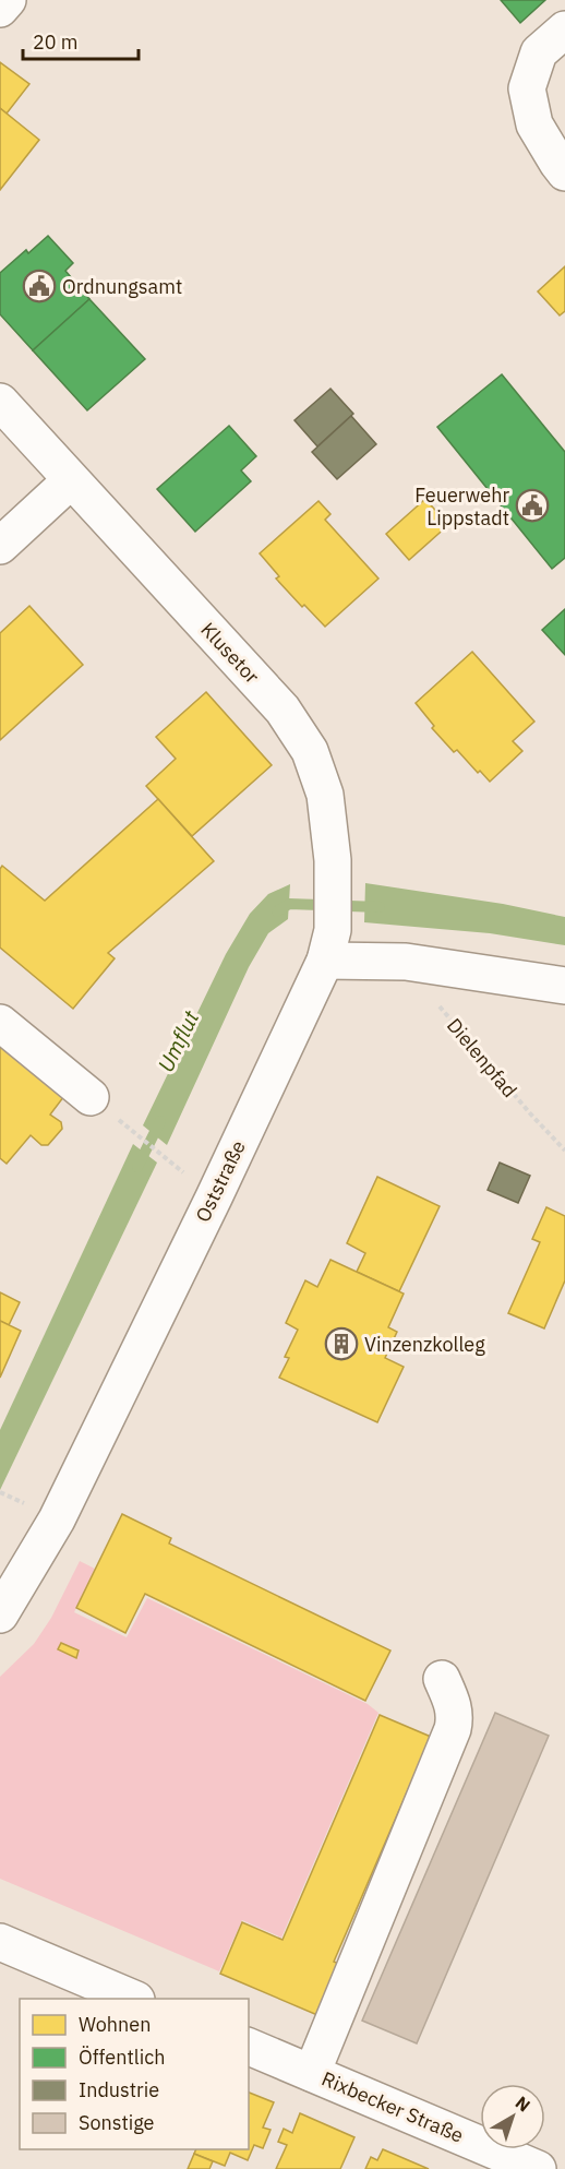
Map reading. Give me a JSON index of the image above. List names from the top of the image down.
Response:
{
  "streets": {
    "street": ["Klusetor", "Oststraße", "Rixbecker Straße"],
    "path": ["Dielenpfad"]
  },
  "crossings": [
    ["Klusetor", "Oststraße"]
  ],
  "water": ["Umflut"],
  "places": {
    "public building": ["Ordnungsamt", "Feuerwehr Lippstadt"],
    "building": ["Vinzenzkolleg"]
  },
  "legend": [
    "Wohnen",
    "Öffentlich",
    "Industrie",
    "Sonstige"
  ],
  "scale_bar": "20 m",
  "north": "top right"
}
